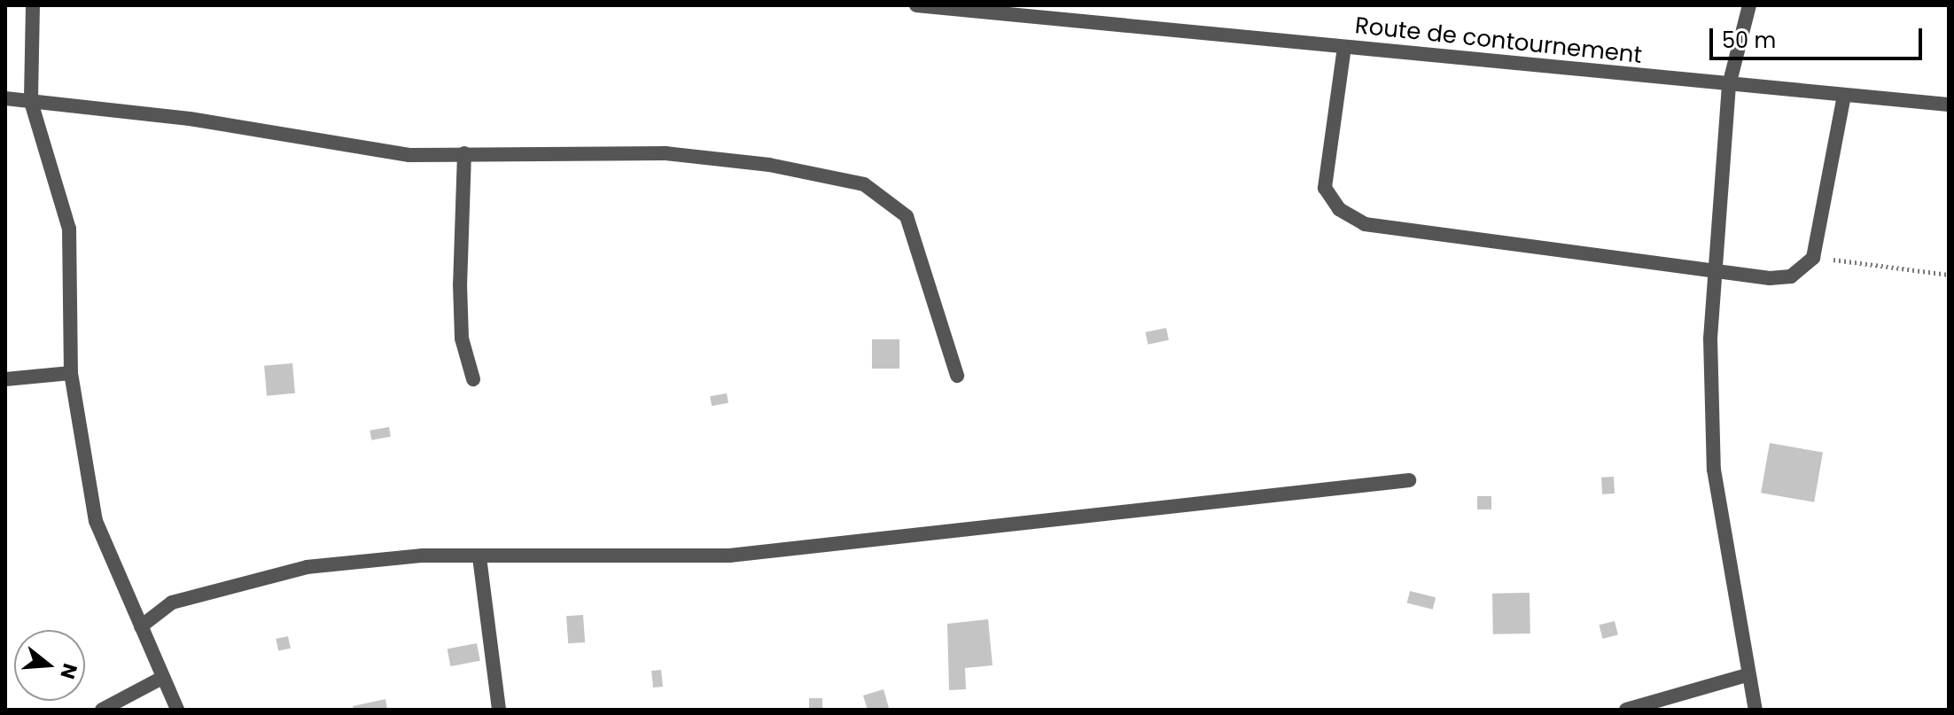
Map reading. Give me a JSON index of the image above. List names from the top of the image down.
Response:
{
  "streets": {
    "street": ["Route de contournement"]
  },
  "scale_bar": "50 m",
  "north": "right"
}
